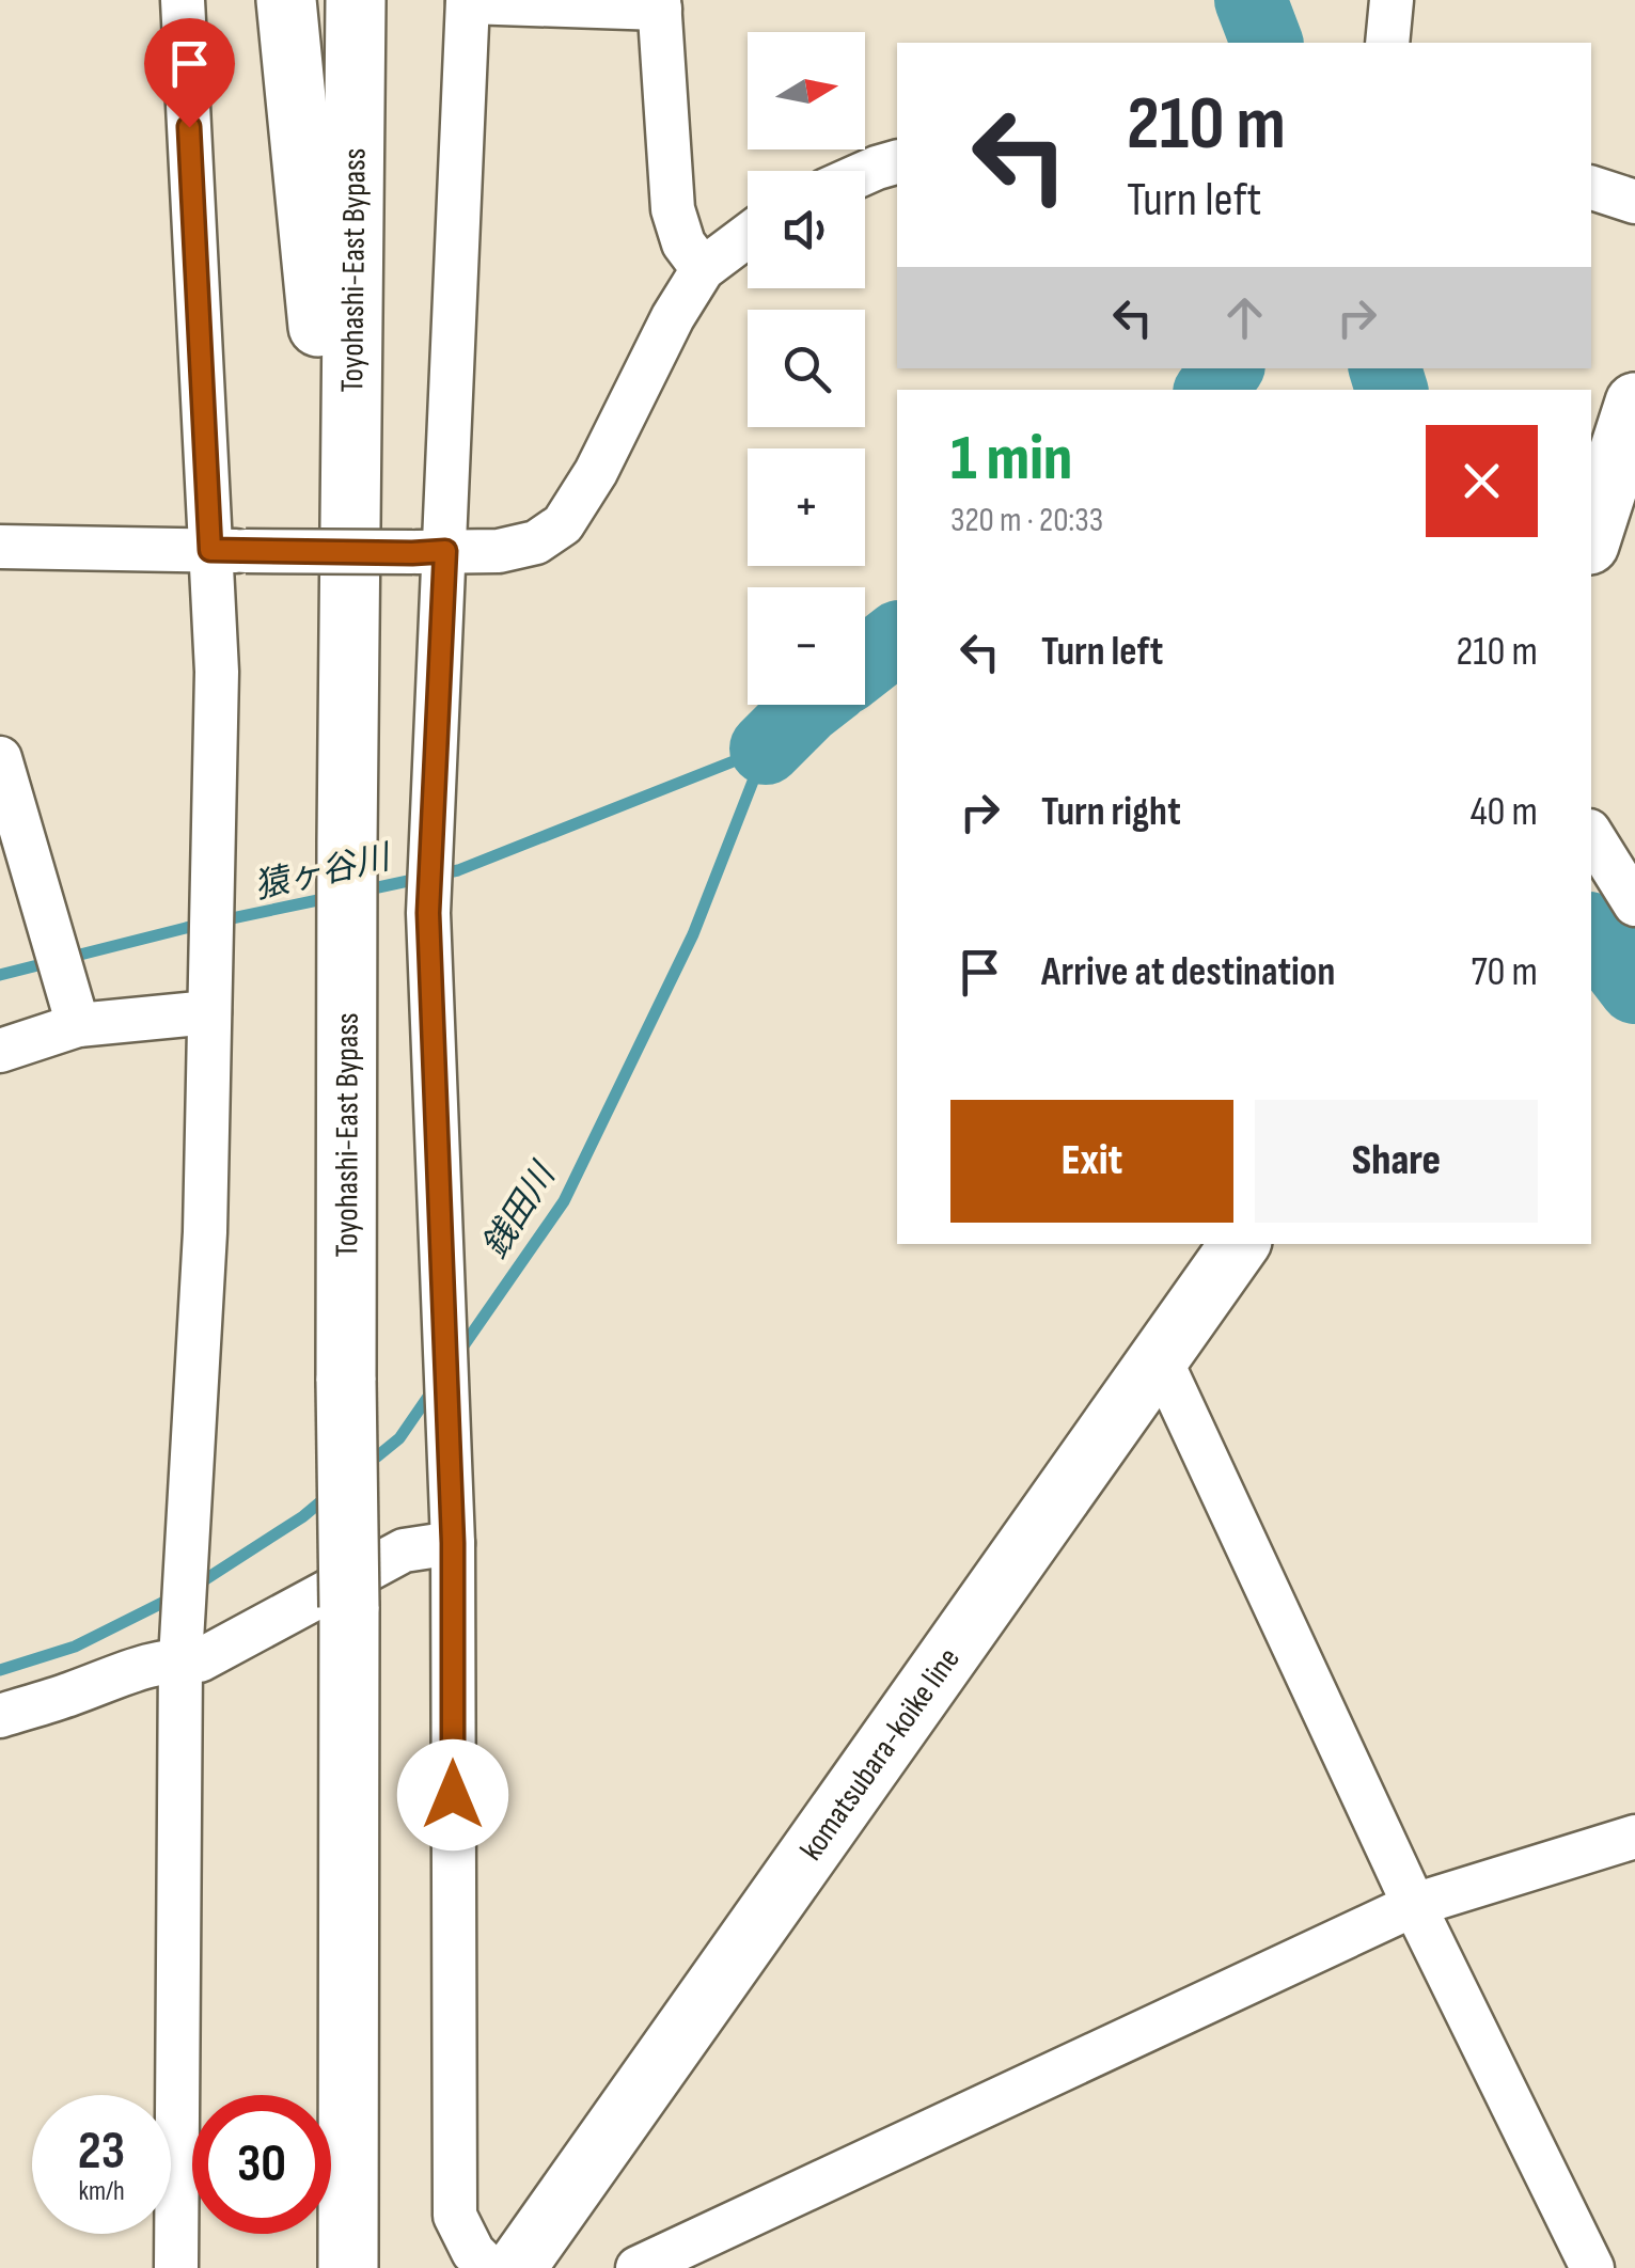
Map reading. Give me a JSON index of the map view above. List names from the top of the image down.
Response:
{
  "streets": {
    "main road": ["Toyohashi-East Bypass", "komatsubara-koike line"]
  },
  "water": ["猿ヶ谷川", "銭田川"],
  "north": "right",
  "page": {
    "map_buttons": ["+", "−"],
    "turn": ["210 m", "Turn left"],
    "heading": ["1 min", "320 m · 20:33"],
    "list": [
      {
        "name": "Turn left",
        "value": "210 m"
      },
      {
        "name": "Turn right",
        "value": "40 m"
      },
      {
        "name": "Arrive at destination",
        "value": "70 m"
      }
    ],
    "buttons": ["Exit", "Share"],
    "speed": "23 km/h",
    "limit": "30"
  }
}
